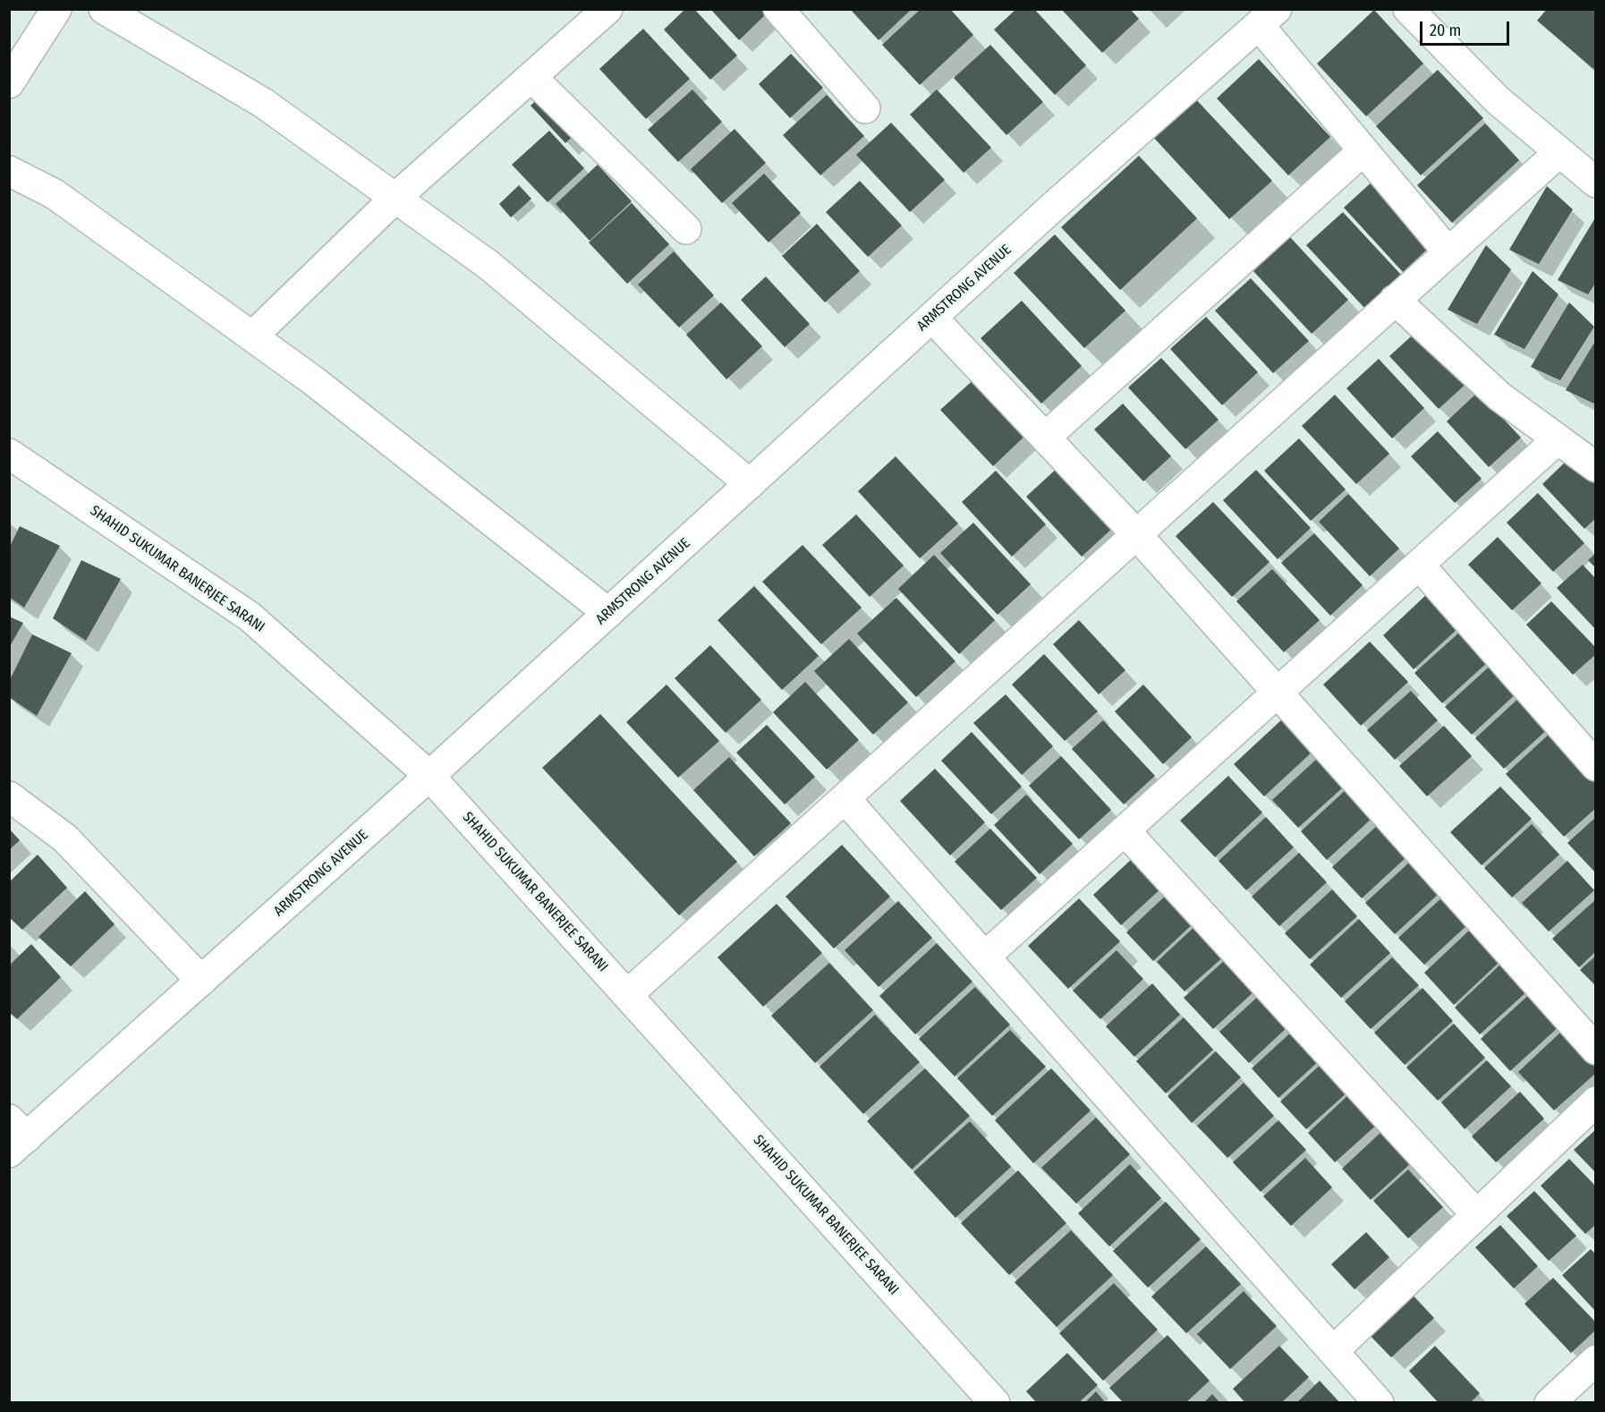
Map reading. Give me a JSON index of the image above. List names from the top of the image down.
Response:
{
  "streets": {
    "street": ["ARMSTRONG AVENUE", "SHAHID SUKUMAR BANERJEE SARANI"]
  },
  "crossings": [
    ["ARMSTRONG AVENUE", "SHAHID SUKUMAR BANERJEE SARANI"]
  ],
  "scale_bar": "20 m"
}
